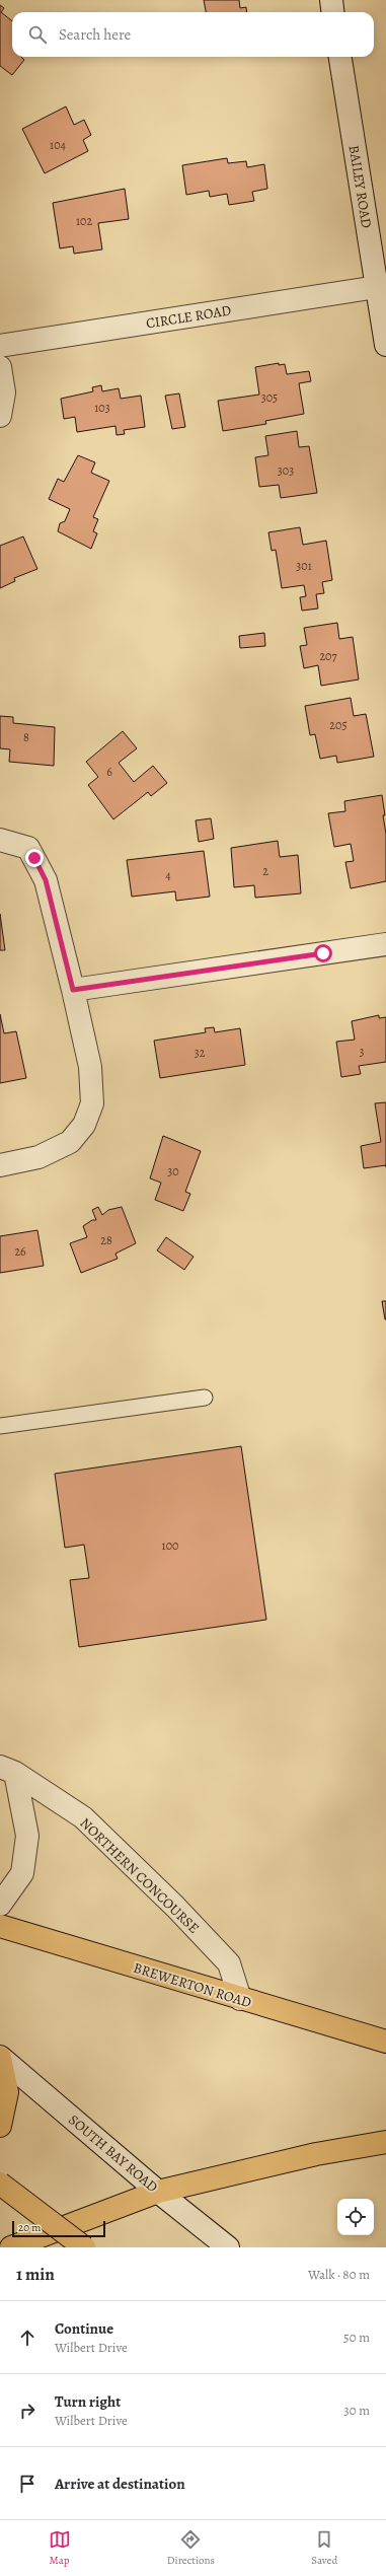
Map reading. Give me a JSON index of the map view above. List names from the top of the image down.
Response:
{
  "streets": {
    "main road": ["BREWERTON ROAD"],
    "street": [
      "BAILEY ROAD",
      "CIRCLE ROAD",
      "NORTHERN CONCOURSE",
      "SOUTH BAY ROAD"
    ]
  },
  "crossings": [
    ["BAILEY ROAD", "CIRCLE ROAD"],
    ["NORTHERN CONCOURSE", "BREWERTON ROAD"]
  ],
  "house_numbers": [
    "104",
    "102",
    "305",
    "103",
    "303",
    "301",
    "207",
    "205",
    "8",
    "6",
    "2",
    "4",
    "3",
    "32",
    "30",
    "28",
    "26",
    "100"
  ],
  "scale_bar": "20 m",
  "page": {
    "search": "Search here",
    "scale": "20 m",
    "heading": ["1 min", "Walk · 80 m"],
    "list": [
      ["Continue", "Wilbert Drive", "50 m"],
      ["Turn right", "Wilbert Drive", "30 m"],
      "Arrive at destination"
    ],
    "nav": ["Map", "Directions", "Saved"]
  }
}
